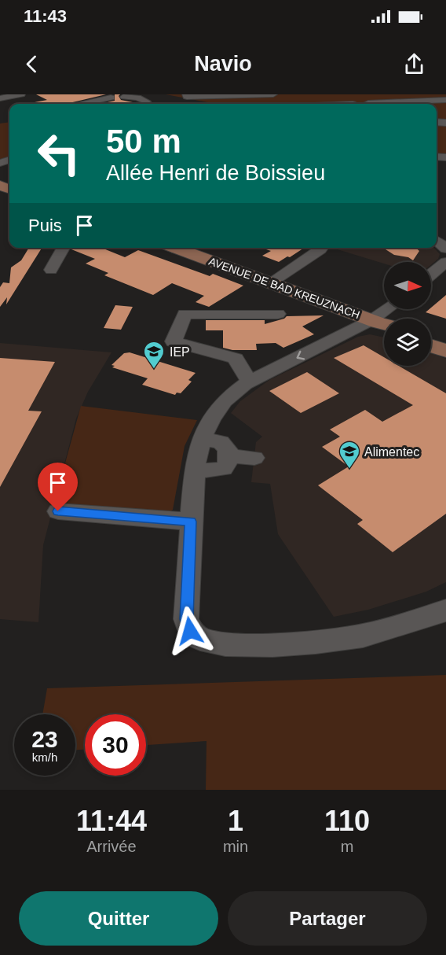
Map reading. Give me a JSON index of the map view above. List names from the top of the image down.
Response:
{
  "streets": {
    "main road": ["AVENUE DE BAD KREUZNACH"]
  },
  "places": {
    "school or university": ["IEP", "Alimentec"]
  },
  "north": "right",
  "page": {
    "status": "11:43",
    "header": "Navio",
    "turn": ["50 m", "Allée Henri de Boissieu"],
    "then": "Puis",
    "speed": "23 km/h",
    "limit": "30",
    "eta": [
      "11:44",
      "Arrivée",
      "1",
      "min",
      "110",
      "m"
    ],
    "buttons": ["Quitter", "Partager"]
  }
}
